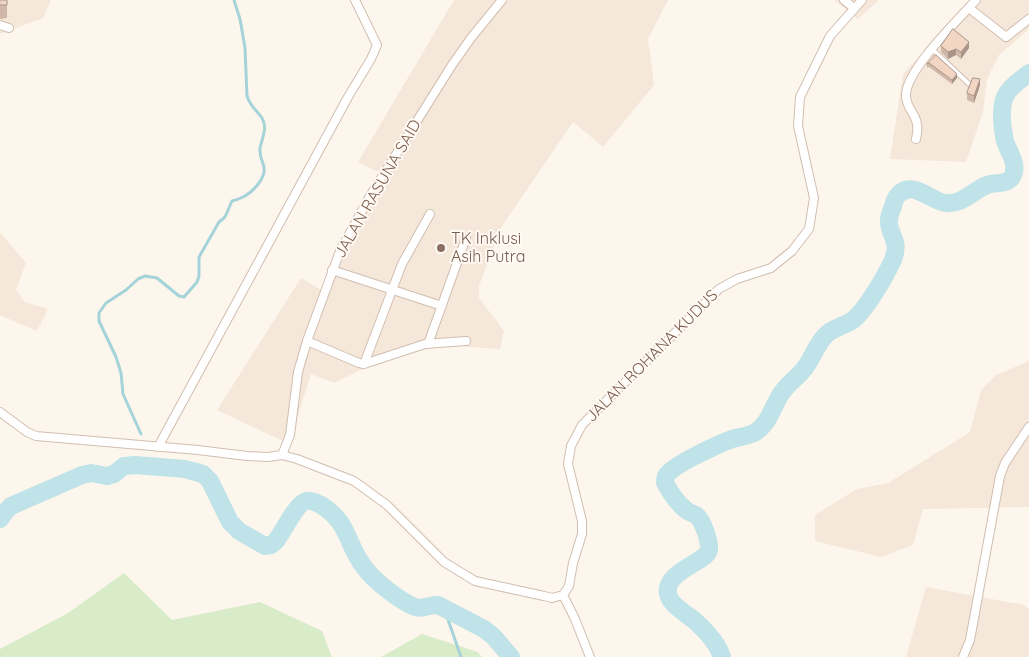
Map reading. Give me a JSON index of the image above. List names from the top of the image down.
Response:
{
  "streets": {
    "street": ["JALAN RASUNA SAID", "JALAN ROHANA KUDUS"]
  },
  "places": ["TK Inklusi Asih Putra"]
}
